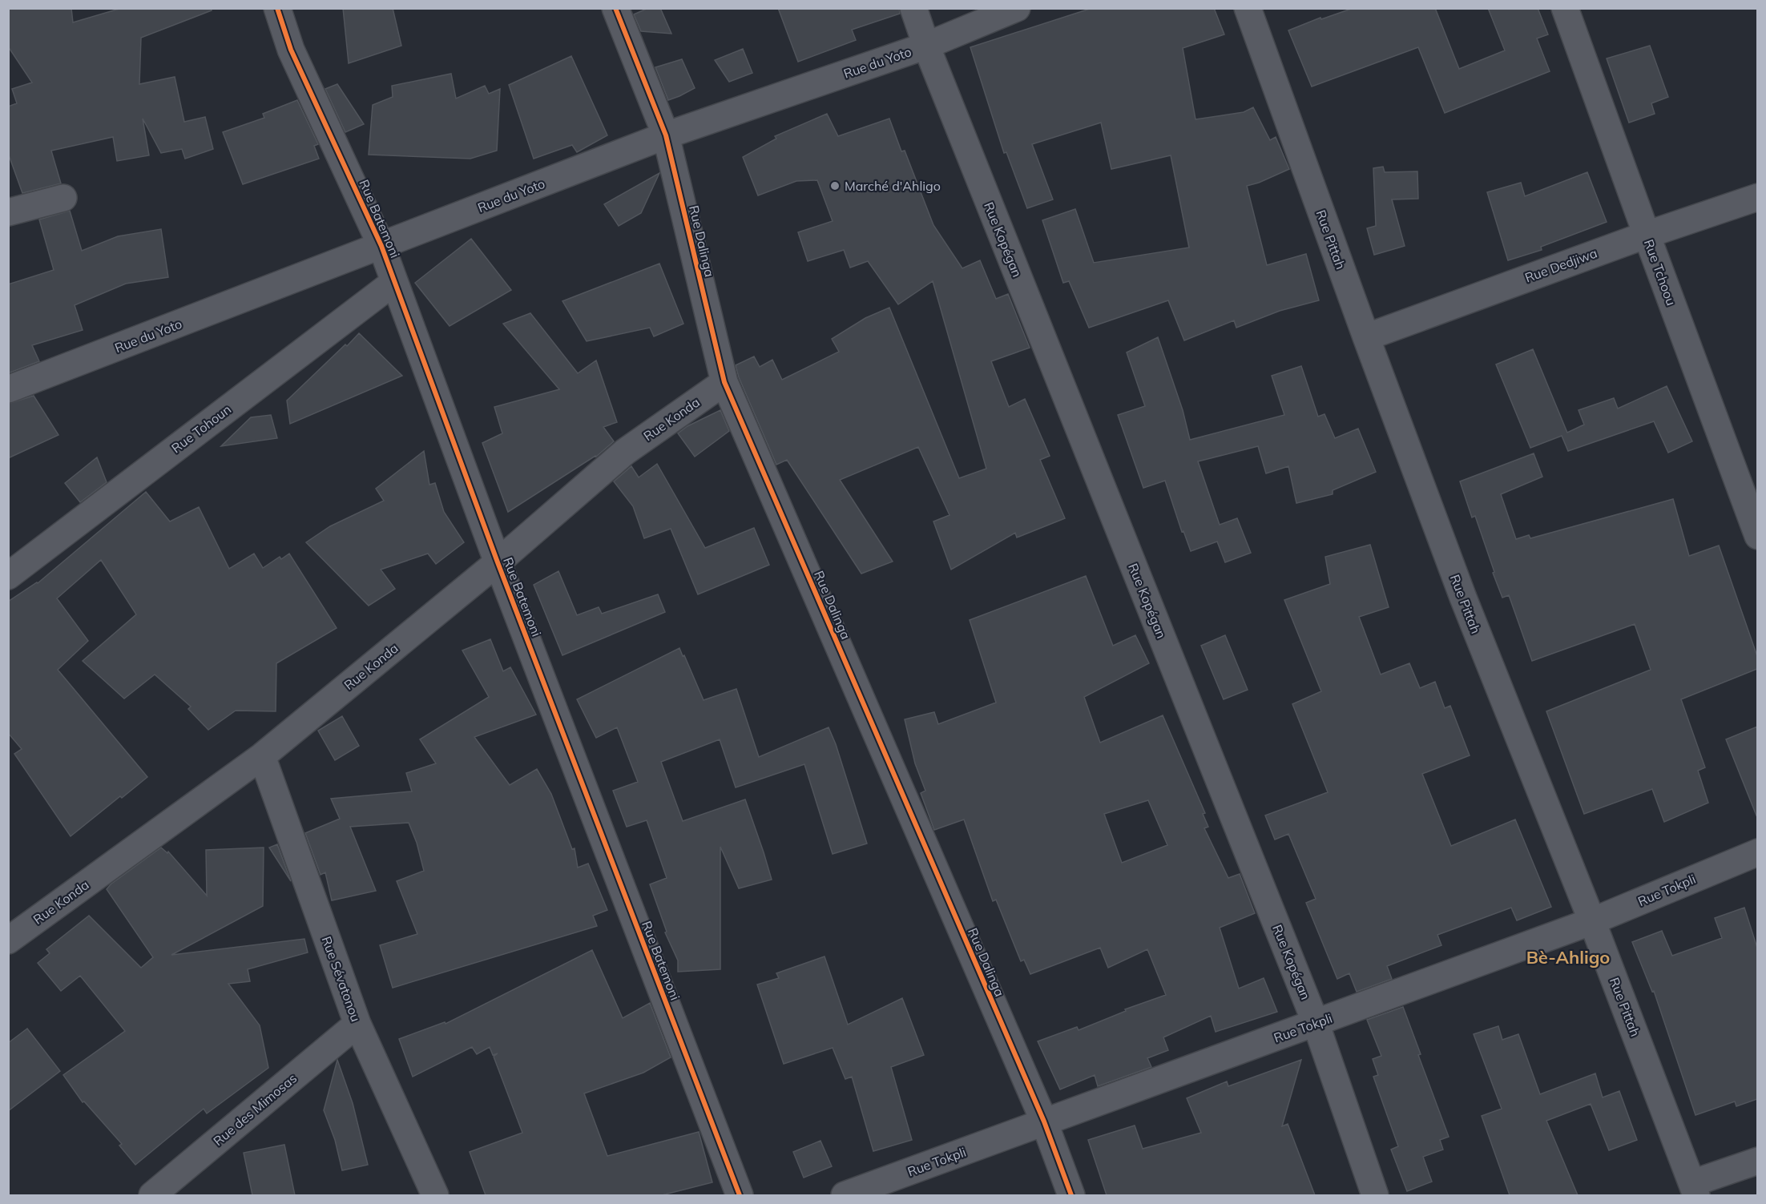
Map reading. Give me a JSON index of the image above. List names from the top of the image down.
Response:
{
  "streets": {
    "street": [
      "Rue du Yoto",
      "Rue Batemoni",
      "Rue Kopégan",
      "Rue Pittah",
      "Rue Dalinga",
      "Rue Dedjiwa",
      "Rue Tchoou",
      "Rue Konda",
      "Rue Tohoun",
      "Rue Tokpli",
      "Rue Sévatonou",
      "Rue des Mimosas"
    ]
  },
  "crossings": [
    ["Rue du Yoto", "Rue Batemoni"],
    ["Rue du Yoto", "Rue Kopégan"],
    ["Rue du Yoto", "Rue Dalinga"],
    ["Rue Batemoni", "Rue Konda"],
    ["Rue Batemoni", "Rue Tohoun"],
    ["Rue Kopégan", "Rue Tokpli"],
    ["Rue Pittah", "Rue Dedjiwa"],
    ["Rue Pittah", "Rue Tokpli"],
    ["Rue Dalinga", "Rue Konda"],
    ["Rue Dalinga", "Rue Tokpli"],
    ["Rue Dedjiwa", "Rue Tchoou"],
    ["Rue Konda", "Rue Sévatonou"],
    ["Rue Sévatonou", "Rue des Mimosas"]
  ],
  "districts": ["Bè-Ahligo"],
  "places": ["Marché d'Ahligo"]
}
